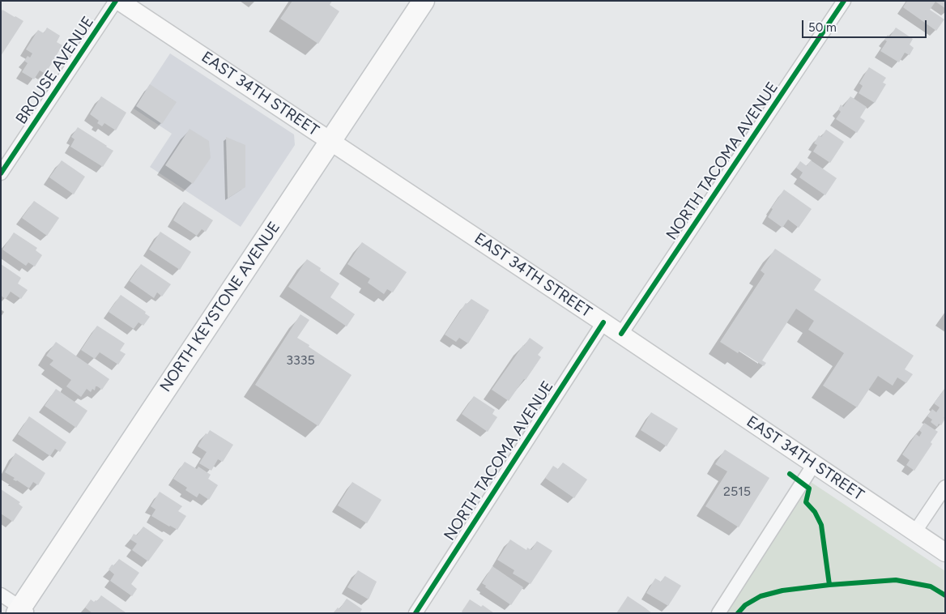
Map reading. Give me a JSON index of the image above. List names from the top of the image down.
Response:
{
  "streets": {
    "main road": ["EAST 34TH STREET", "NORTH KEYSTONE AVENUE"],
    "street": ["BROUSE AVENUE", "NORTH TACOMA AVENUE"]
  },
  "crossings": [
    ["EAST 34TH STREET", "NORTH TACOMA AVENUE"],
    ["EAST 34TH STREET", "NORTH KEYSTONE AVENUE"]
  ],
  "house_numbers": ["3335", "2515"],
  "scale_bar": "50 m"
}
